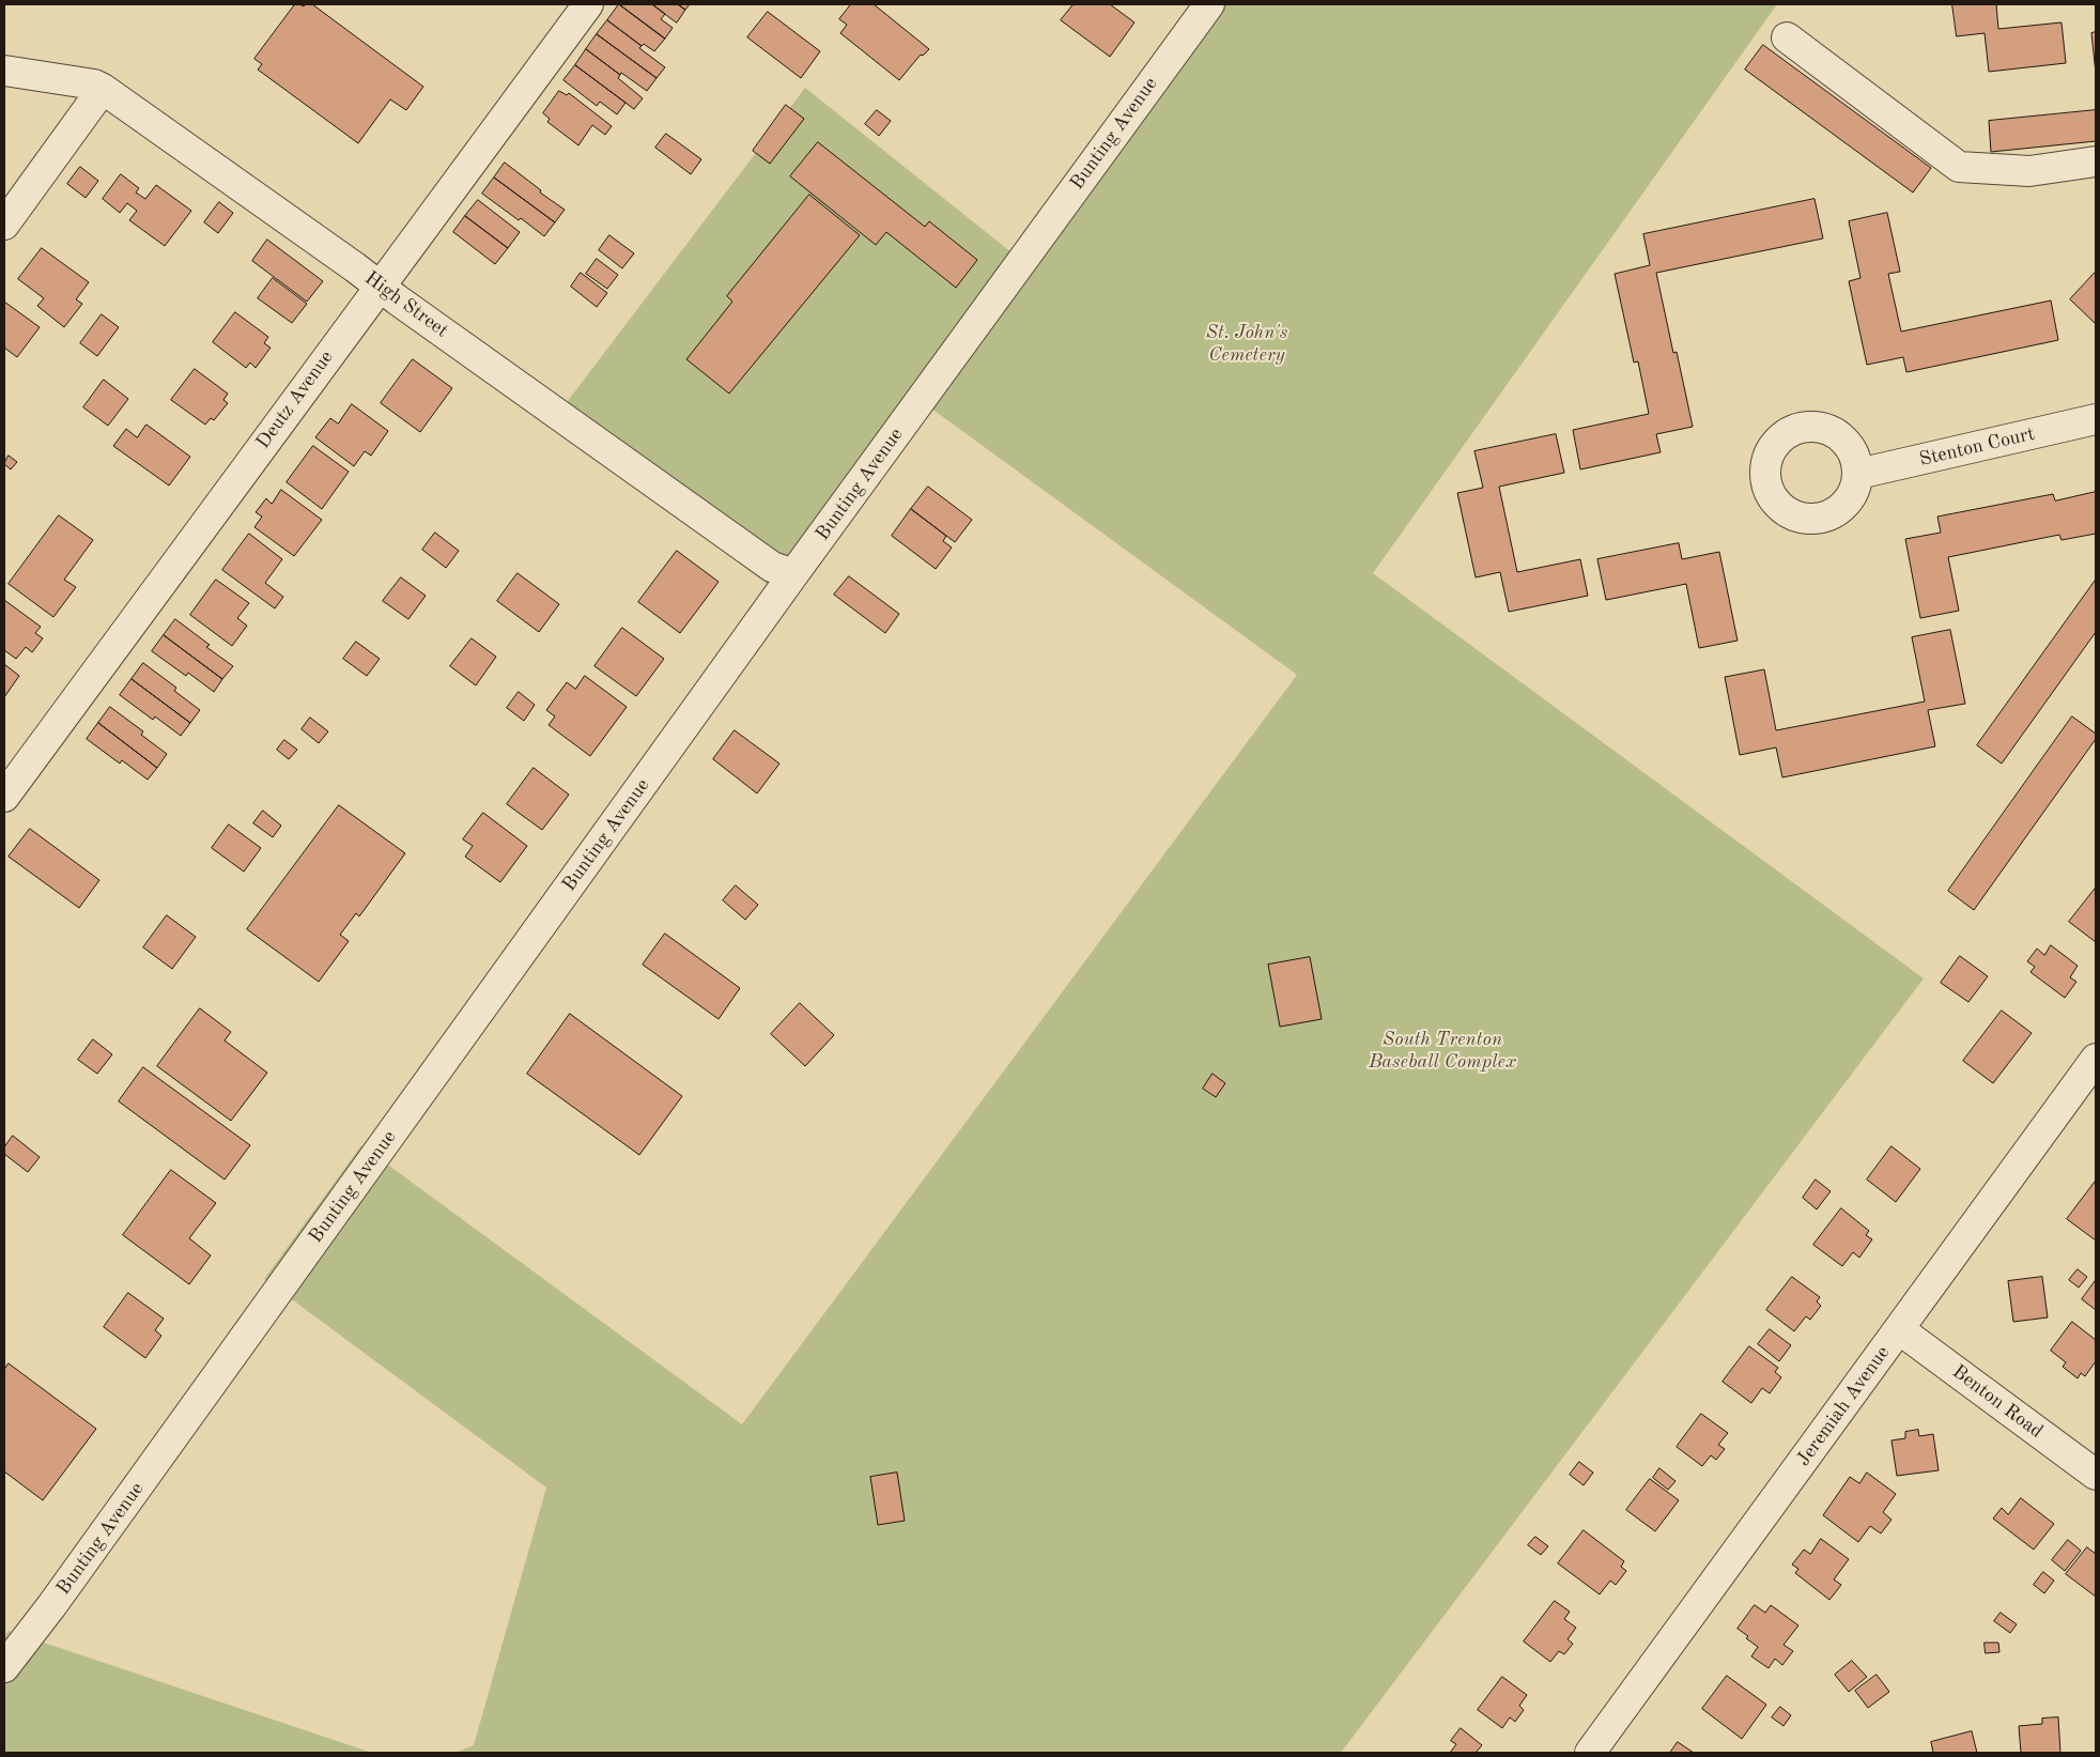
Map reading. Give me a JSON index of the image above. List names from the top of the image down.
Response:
{
  "streets": {
    "street": [
      "Bunting Avenue",
      "High Street",
      "Deutz Avenue",
      "Stenton Court",
      "Benton Road",
      "Jeremiah Avenue"
    ]
  },
  "crossings": [
    ["Bunting Avenue", "High Street"],
    ["High Street", "Deutz Avenue"],
    ["Benton Road", "Jeremiah Avenue"]
  ],
  "parks": ["St. John's Cemetery", "South Trenton Baseball Complex"]
}
